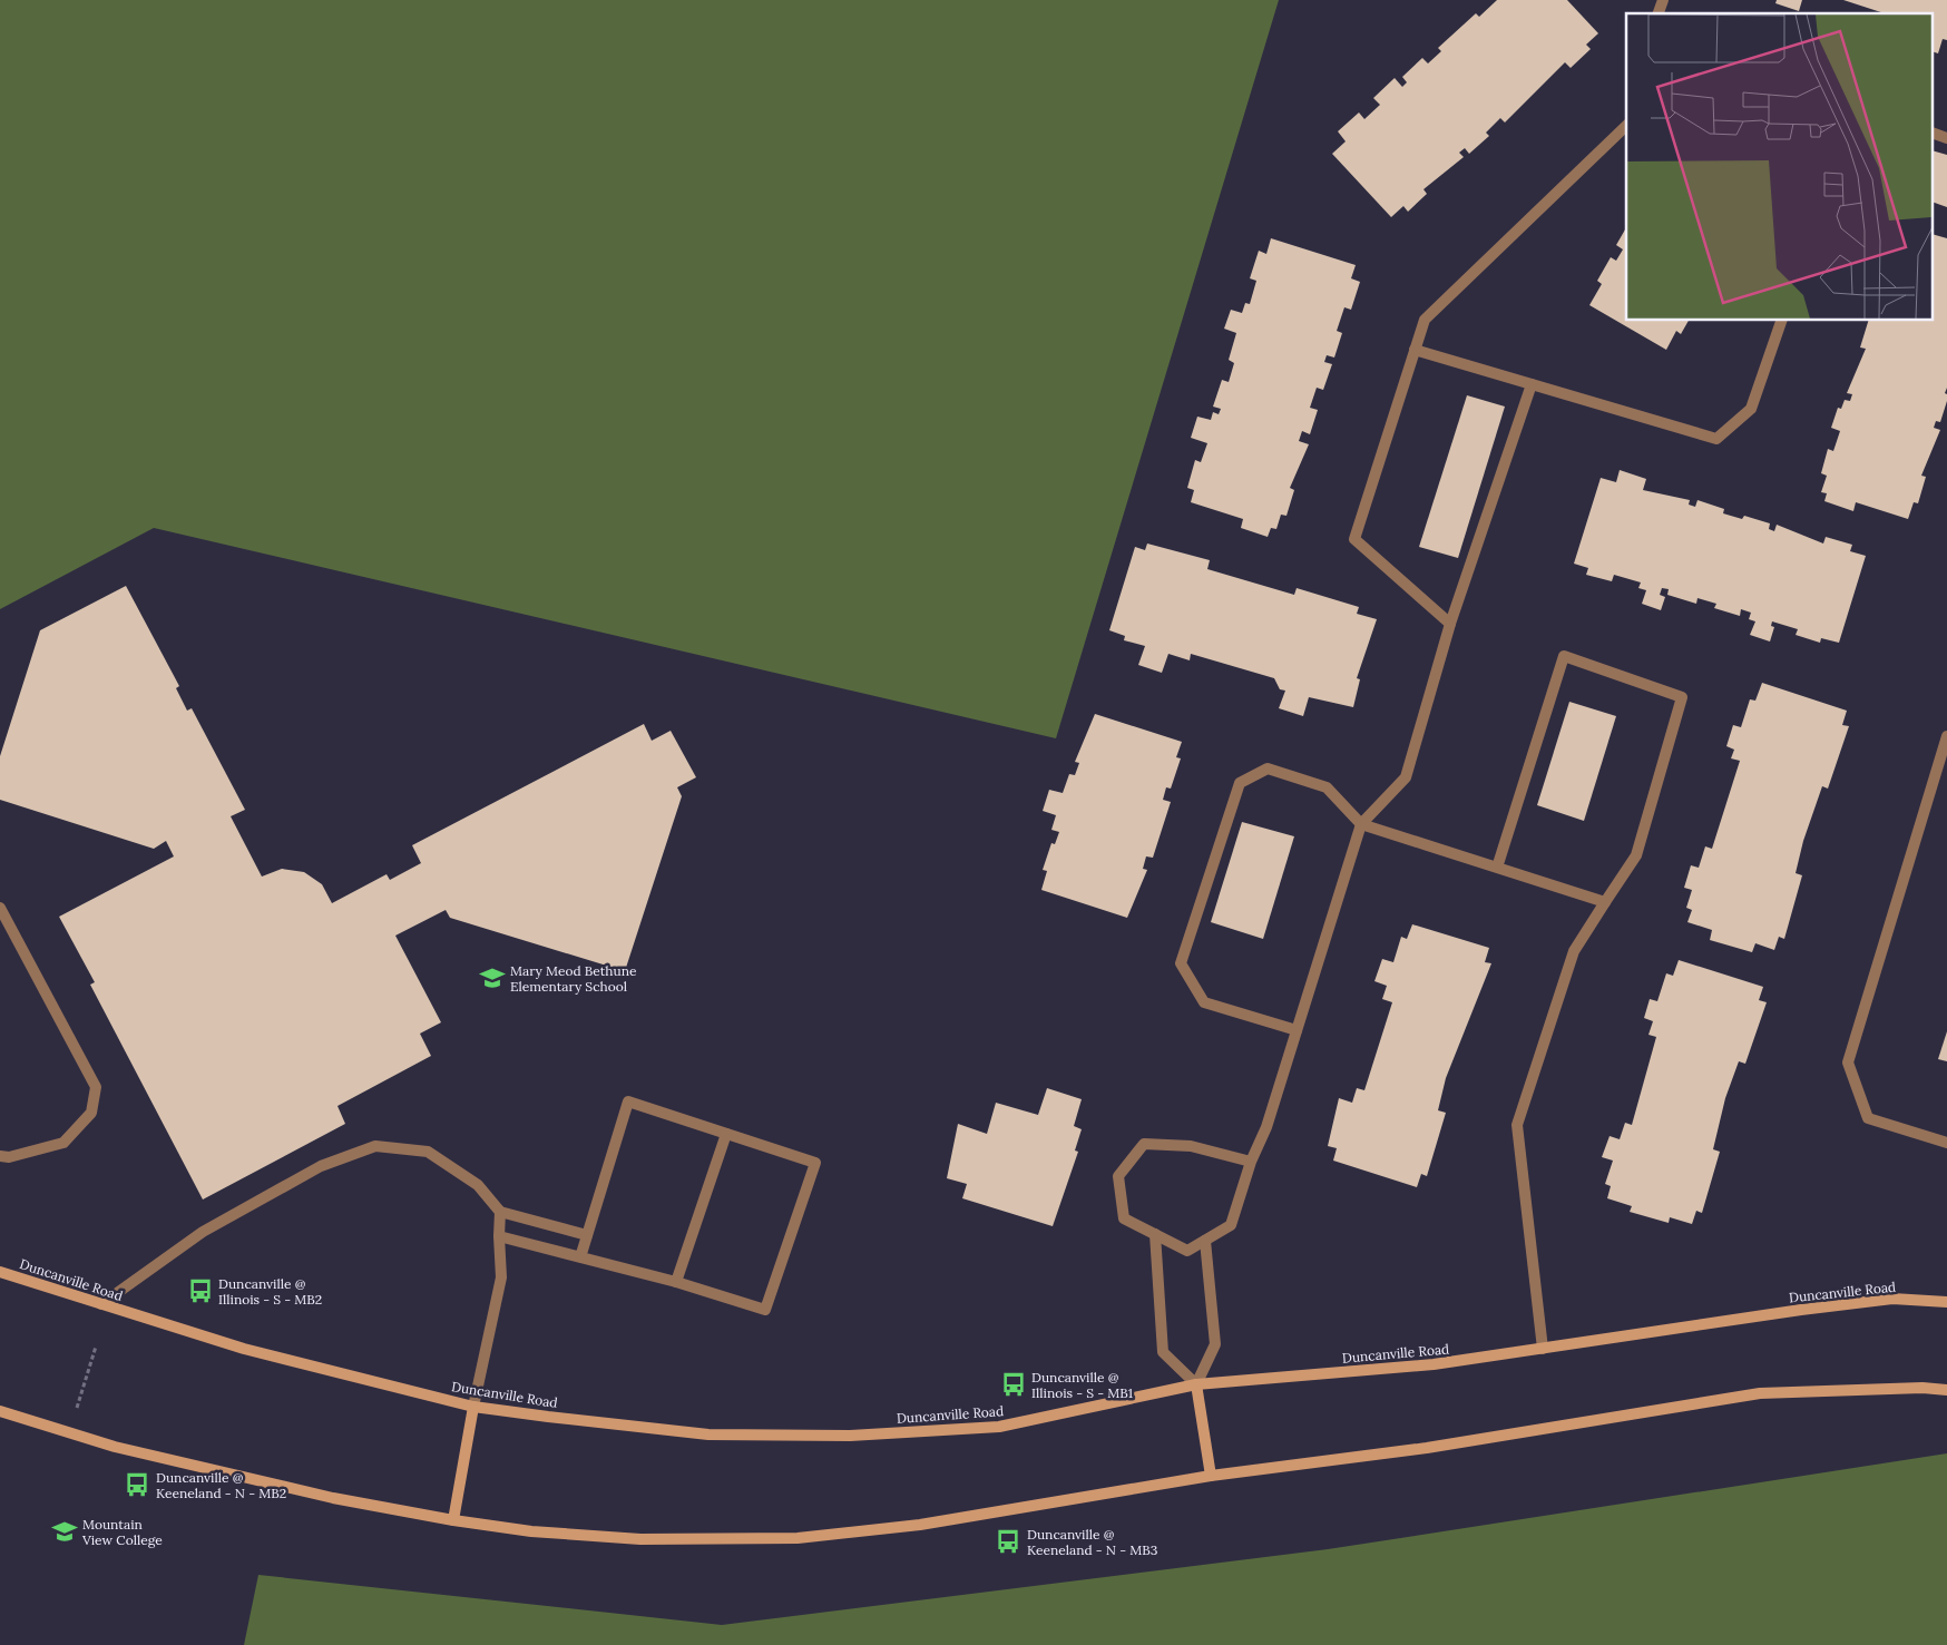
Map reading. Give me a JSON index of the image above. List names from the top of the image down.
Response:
{
  "streets": {
    "main road": ["Duncanville Road"]
  },
  "places": {
    "school or university": ["Mary Meod Bethune Elementary School", "Mountain View College"],
    "bus stop": [
      "Duncanville @ Illinois - S - MB2",
      "Duncanville @ Illinois - S - MB1",
      "Duncanville @ Keeneland - N - MB2",
      "Duncanville @ Keeneland - N - MB3"
    ]
  }
}
